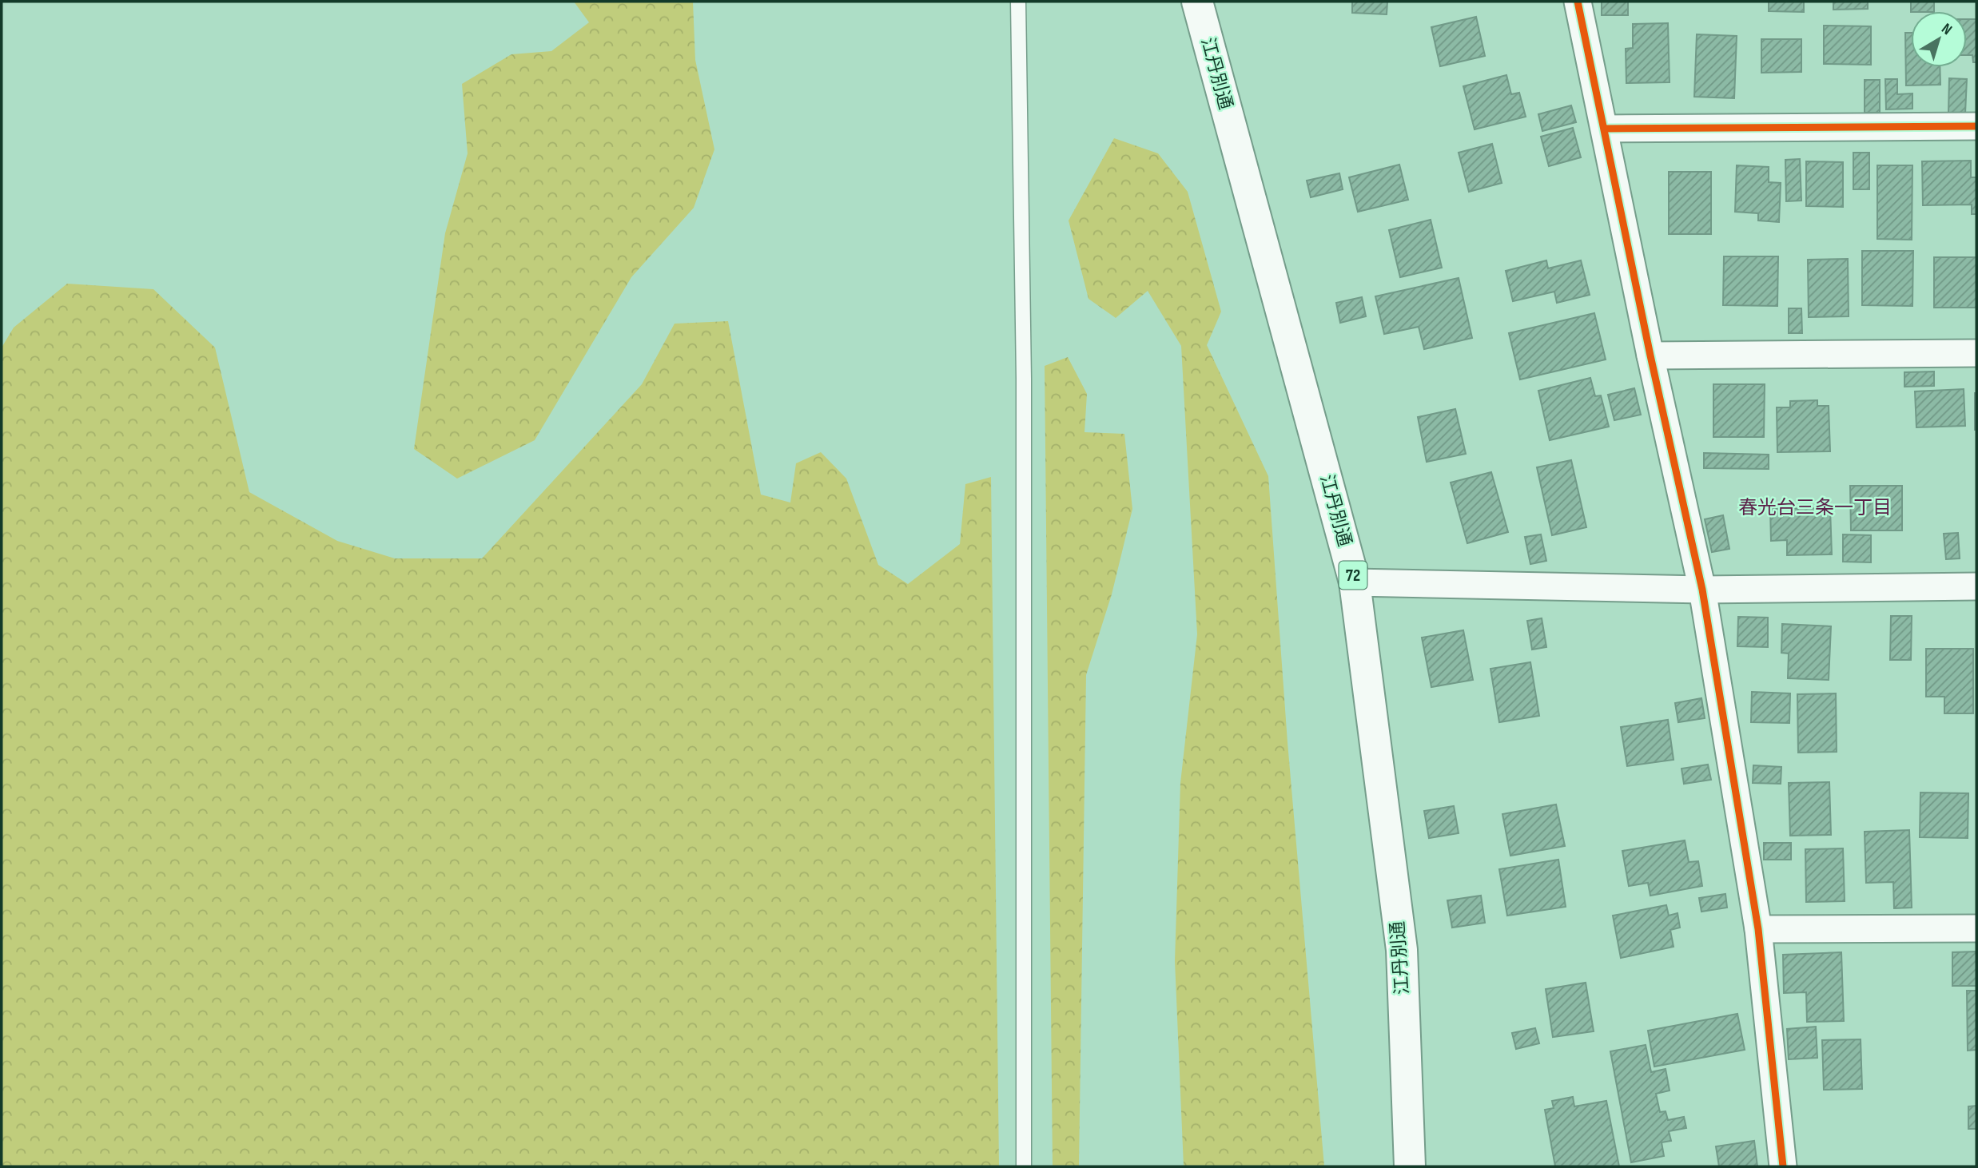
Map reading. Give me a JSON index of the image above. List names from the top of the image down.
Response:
{
  "streets": {
    "main road": ["江丹別通", "72"]
  },
  "districts": ["春光台三条一丁目"],
  "north": "top right"
}
